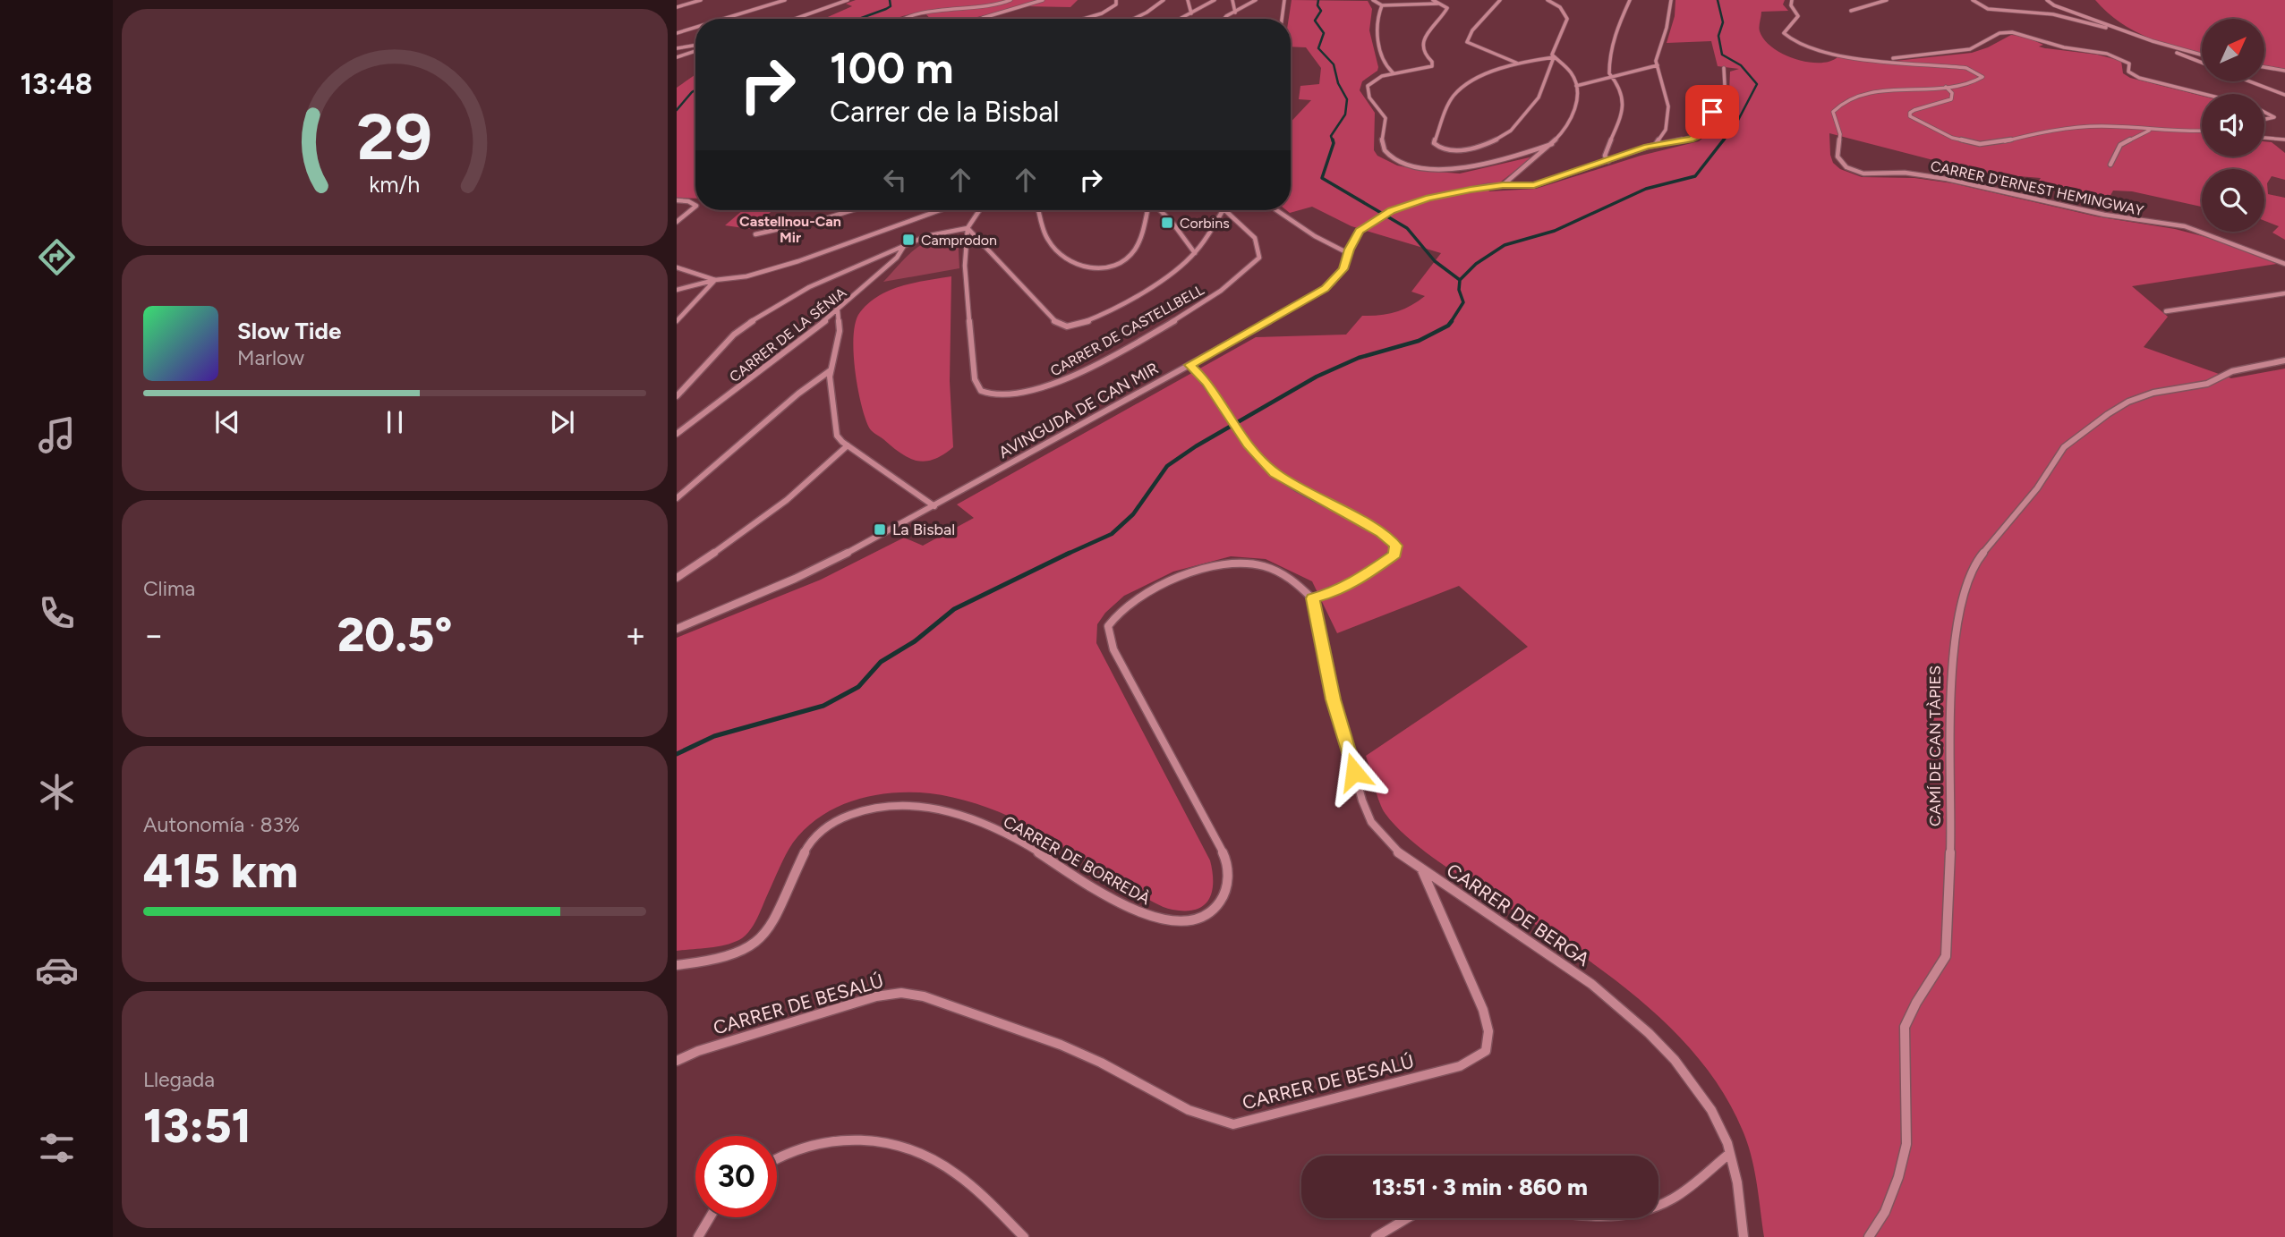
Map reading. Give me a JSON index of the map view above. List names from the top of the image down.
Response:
{
  "streets": {
    "street": [
      "CARRER D'ERNEST HEMINGWAY",
      "CARRER DE CASTELLBELL",
      "CARRER DE LA SÉNIA",
      "AVINGUDA DE CAN MIR",
      "CAMÍ DE CAN TÀPIES",
      "CARRER DE BORREDÀ",
      "CARRER DE BERGA",
      "CARRER DE BESALÚ"
    ]
  },
  "crossings": [
    ["CARRER DE BORREDÀ", "CARRER DE BERGA"],
    ["CARRER DE BERGA", "CARRER DE BESALÚ"]
  ],
  "districts": ["Castellnou-Can Mir"],
  "places": {
    "transit": ["Corbins", "Camprodon", "La Bisbal"]
  },
  "north": "top right",
  "page": {
    "tabs": "13:48",
    "turn": ["100 m", "Carrer de la Bisbal"],
    "song": ["Slow Tide", "Marlow"],
    "tile": [
      "Clima",
      ["Autonomía · 83%", "415 km"],
      ["Llegada", "13:51"]
    ],
    "heat": ["−", "20.5°", "+"],
    "limit": "30",
    "trip": "13:51 · 3 min · 860 m",
    "gauge": ["29", "km/h"]
  }
}
